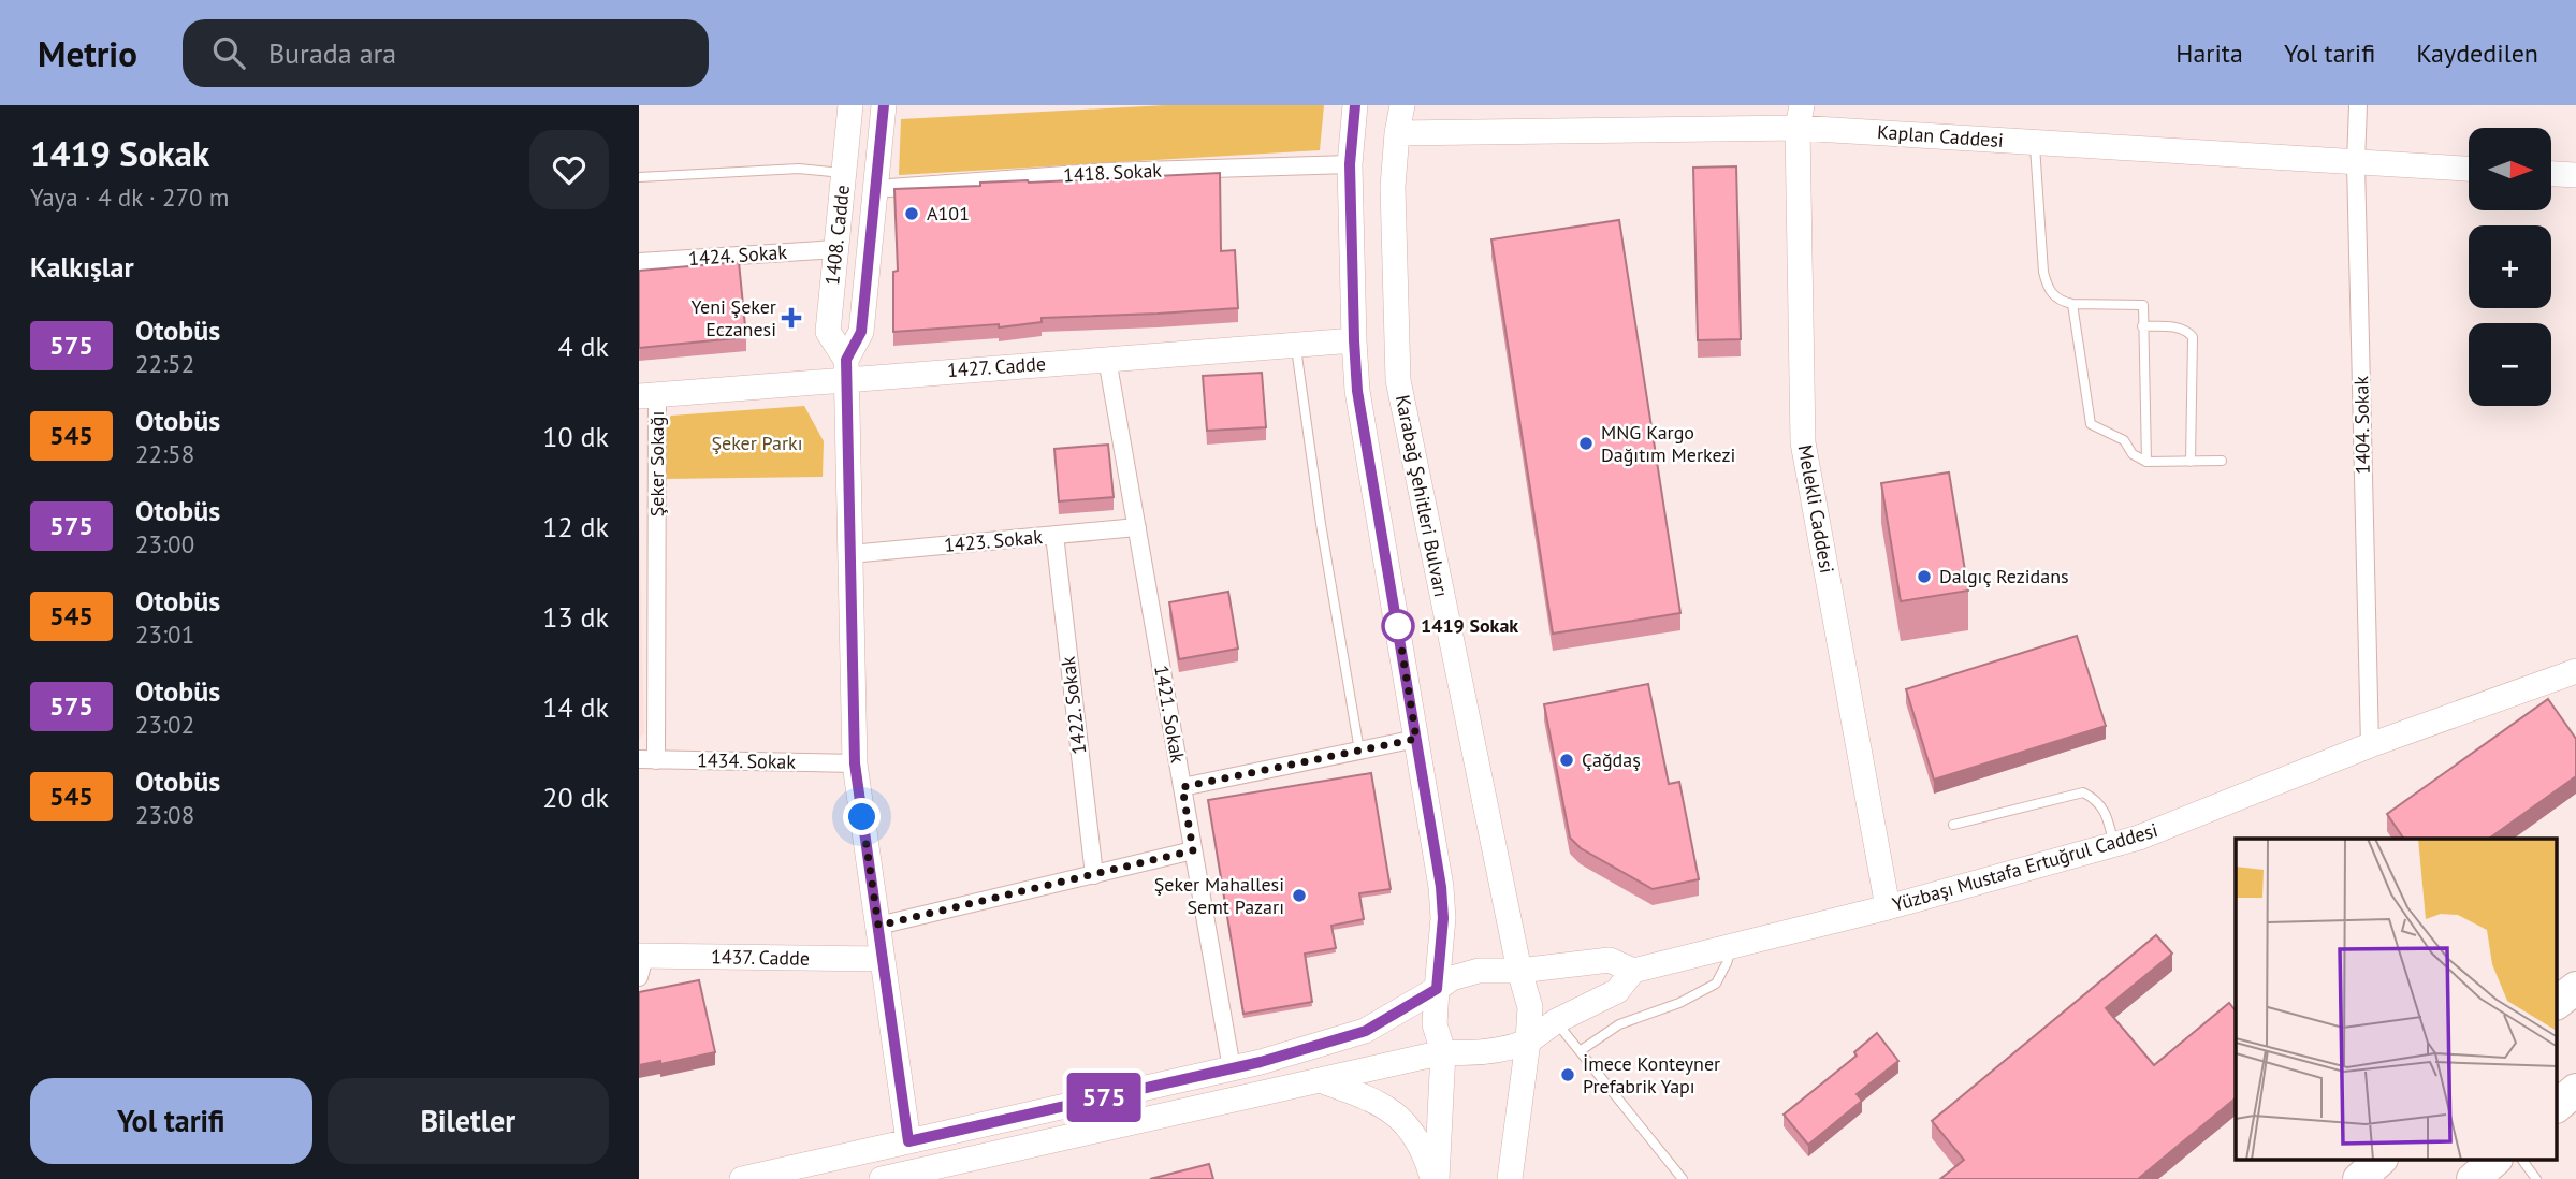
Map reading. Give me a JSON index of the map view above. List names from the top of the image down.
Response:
{
  "streets": {
    "main road": [
      "Kaplan Caddesi",
      "1408. Cadde",
      "1427. Cadde",
      "Karabağ Şehitleri Bulvarı",
      "Melekli Caddesi",
      "Yüzbaşı Mustafa Ertuğrul Caddesi",
      "1437. Cadde"
    ],
    "street": [
      "1418. Sokak",
      "1424. Sokak",
      "1404. Sokak",
      "Şeker Sokağı",
      "1423. Sokak",
      "1422. Sokak",
      "1421. Sokak",
      "1434. Sokak"
    ]
  },
  "crossings": [
    ["Kaplan Caddesi", "1404. Sokak"],
    ["Kaplan Caddesi", "Karabağ Şehitleri Bulvarı"],
    ["Kaplan Caddesi", "Melekli Caddesi"],
    ["1418. Sokak", "1408. Cadde"],
    ["1408. Cadde", "1424. Sokak"],
    ["1408. Cadde", "1427. Cadde"],
    ["1408. Cadde", "1423. Sokak"],
    ["1408. Cadde", "1434. Sokak"],
    ["1408. Cadde", "1437. Cadde"],
    ["1427. Cadde", "Şeker Sokağı"],
    ["1427. Cadde", "1421. Sokak"],
    ["1404. Sokak", "Yüzbaşı Mustafa Ertuğrul Caddesi"],
    ["Şeker Sokağı", "1434. Sokak"],
    ["Karabağ Şehitleri Bulvarı", "Yüzbaşı Mustafa Ertuğrul Caddesi"],
    ["Melekli Caddesi", "Yüzbaşı Mustafa Ertuğrul Caddesi"],
    ["1423. Sokak", "1422. Sokak"],
    ["1423. Sokak", "1421. Sokak"]
  ],
  "parks": ["Şeker Parkı"],
  "places": {
    "other": [
      "A101",
      "MNG Kargo Dağıtım Merkezi",
      "Dalgıç Rezidans",
      "1419 Sokak",
      "Çağdaş",
      "Şeker Mahallesi Semt Pazarı",
      "İmece Konteyner Prefabrik Yapı"
    ],
    "health": ["Yeni Şeker Eczanesi"]
  },
  "lines": ["bus line 575"],
  "north": "right",
  "page": {
    "header": "Metrio",
    "search": "Burada ara",
    "nav": ["Harita", "Yol tarifi", "Kaydedilen"],
    "heading": [
      ["1419 Sokak", "Yaya · 4 dk · 270 m"],
      "Kalkışlar"
    ],
    "on_map": "575",
    "map_buttons": ["+", "−"],
    "list": [
      {
        "mark": "575",
        "name": "Otobüs",
        "note": "22:52",
        "value": "4 dk"
      },
      {
        "mark": "545",
        "name": "Otobüs",
        "note": "22:58",
        "value": "10 dk"
      },
      {
        "mark": "575",
        "name": "Otobüs",
        "note": "23:00",
        "value": "12 dk"
      },
      {
        "mark": "545",
        "name": "Otobüs",
        "note": "23:01",
        "value": "13 dk"
      },
      {
        "mark": "575",
        "name": "Otobüs",
        "note": "23:02",
        "value": "14 dk"
      },
      {
        "mark": "545",
        "name": "Otobüs",
        "note": "23:08",
        "value": "20 dk"
      }
    ],
    "buttons": ["Yol tarifi", "Biletler"]
  }
}
